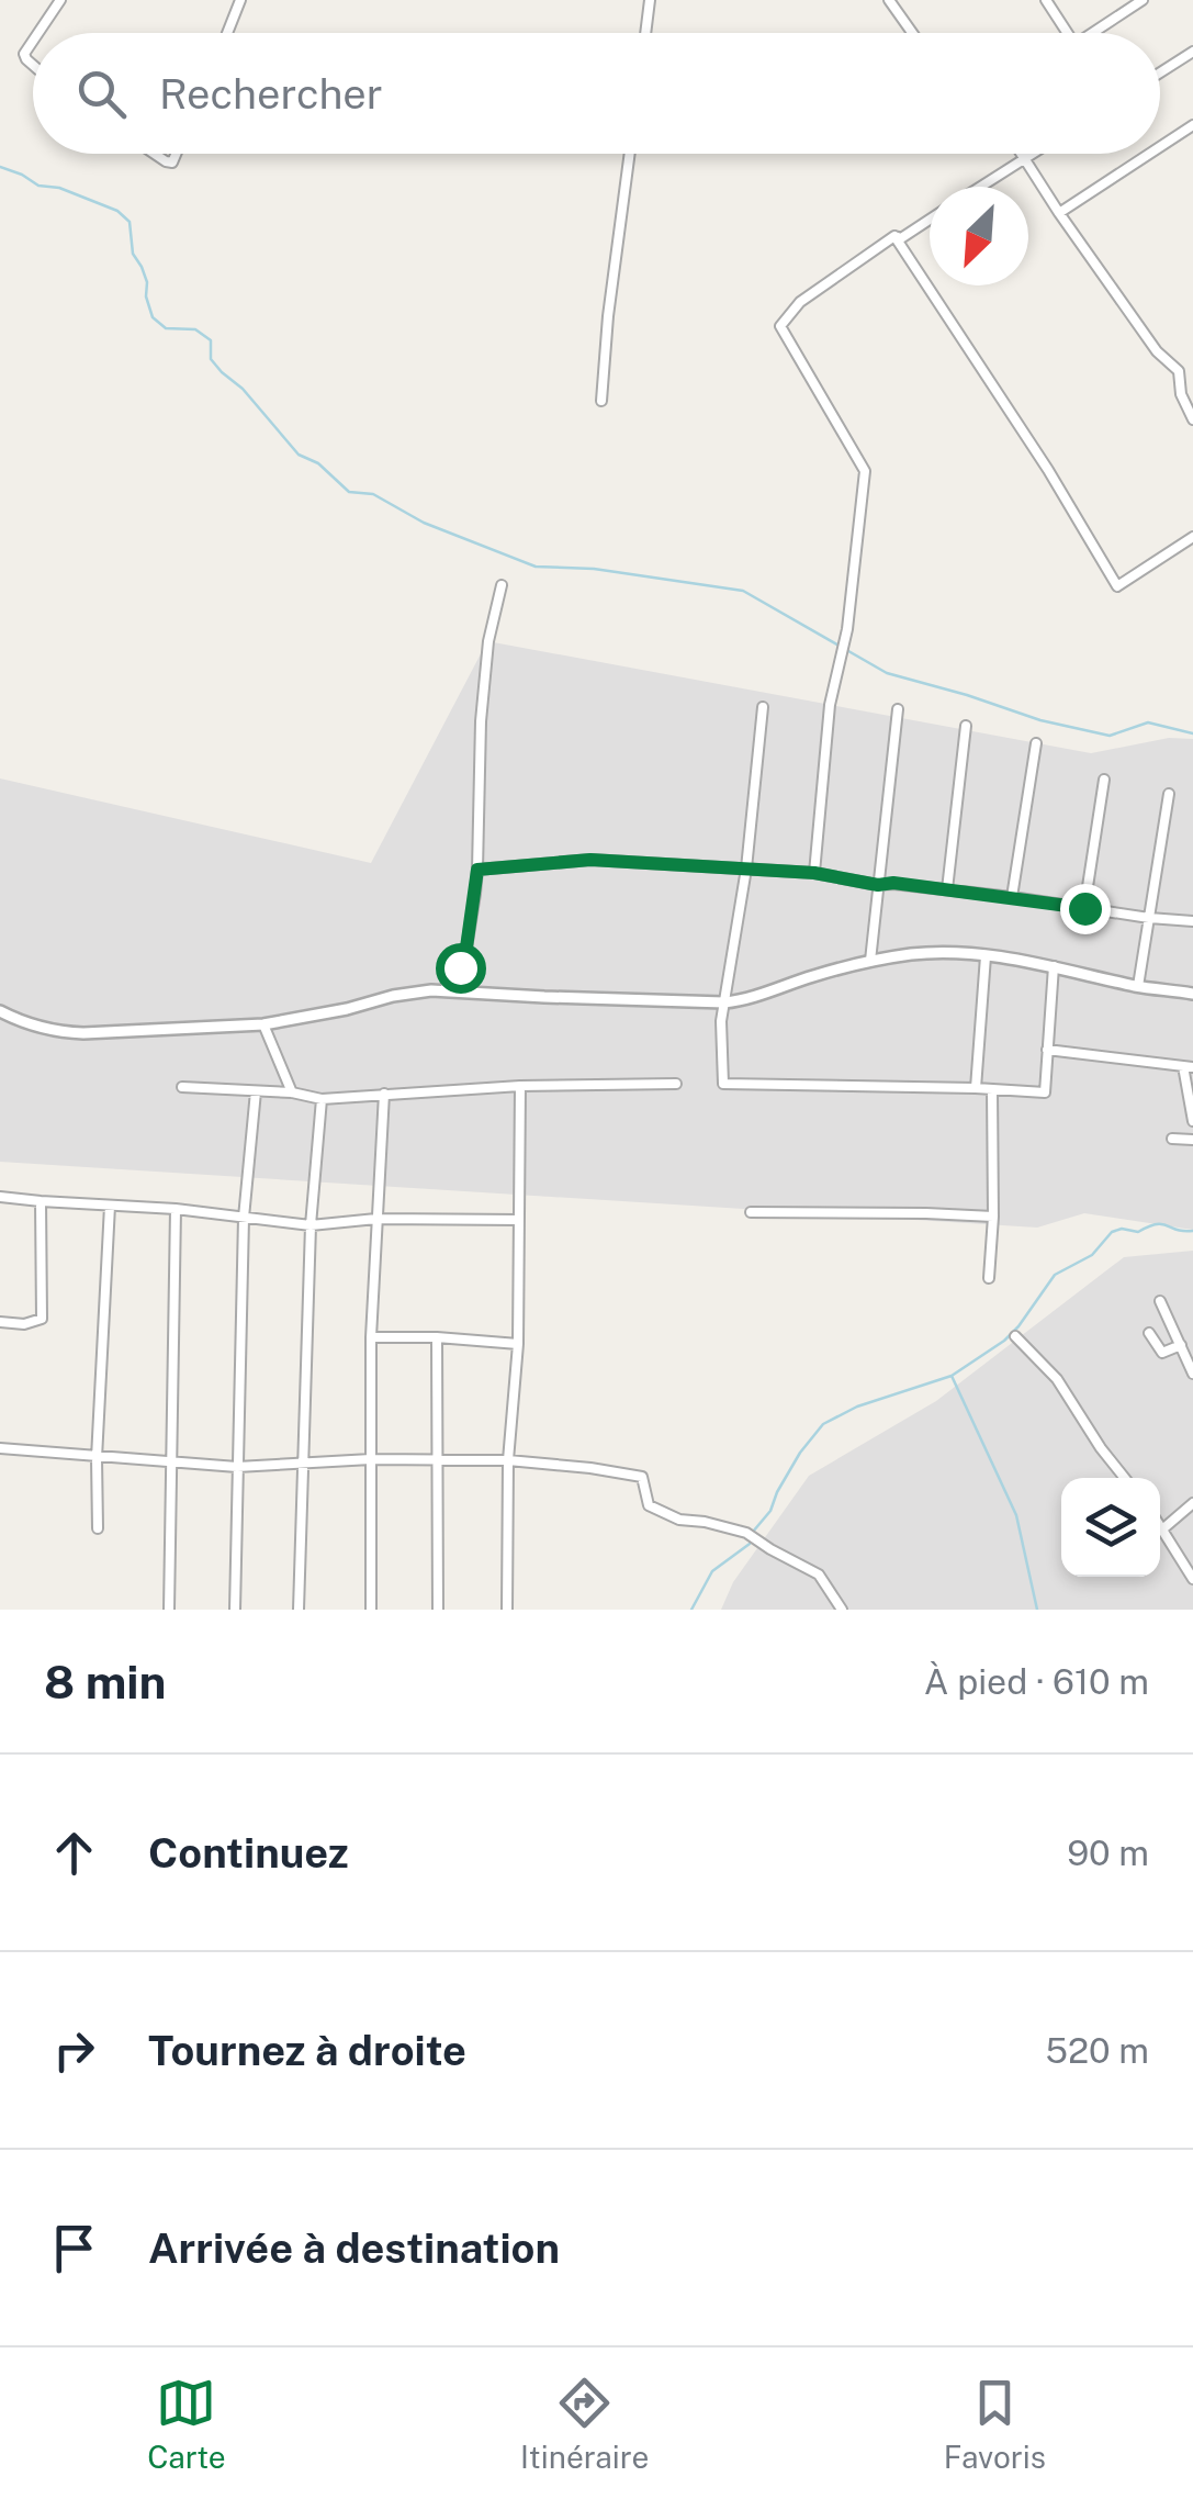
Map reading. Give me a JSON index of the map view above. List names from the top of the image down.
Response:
{
  "north": "bottom left",
  "page": {
    "search": "Rechercher",
    "heading": ["8 min", "À pied · 610 m"],
    "list": [
      ["Continuez", "90 m"],
      ["Tournez à droite", "520 m"],
      "Arrivée à destination"
    ],
    "nav": ["Carte", "Itinéraire", "Favoris"]
  }
}
